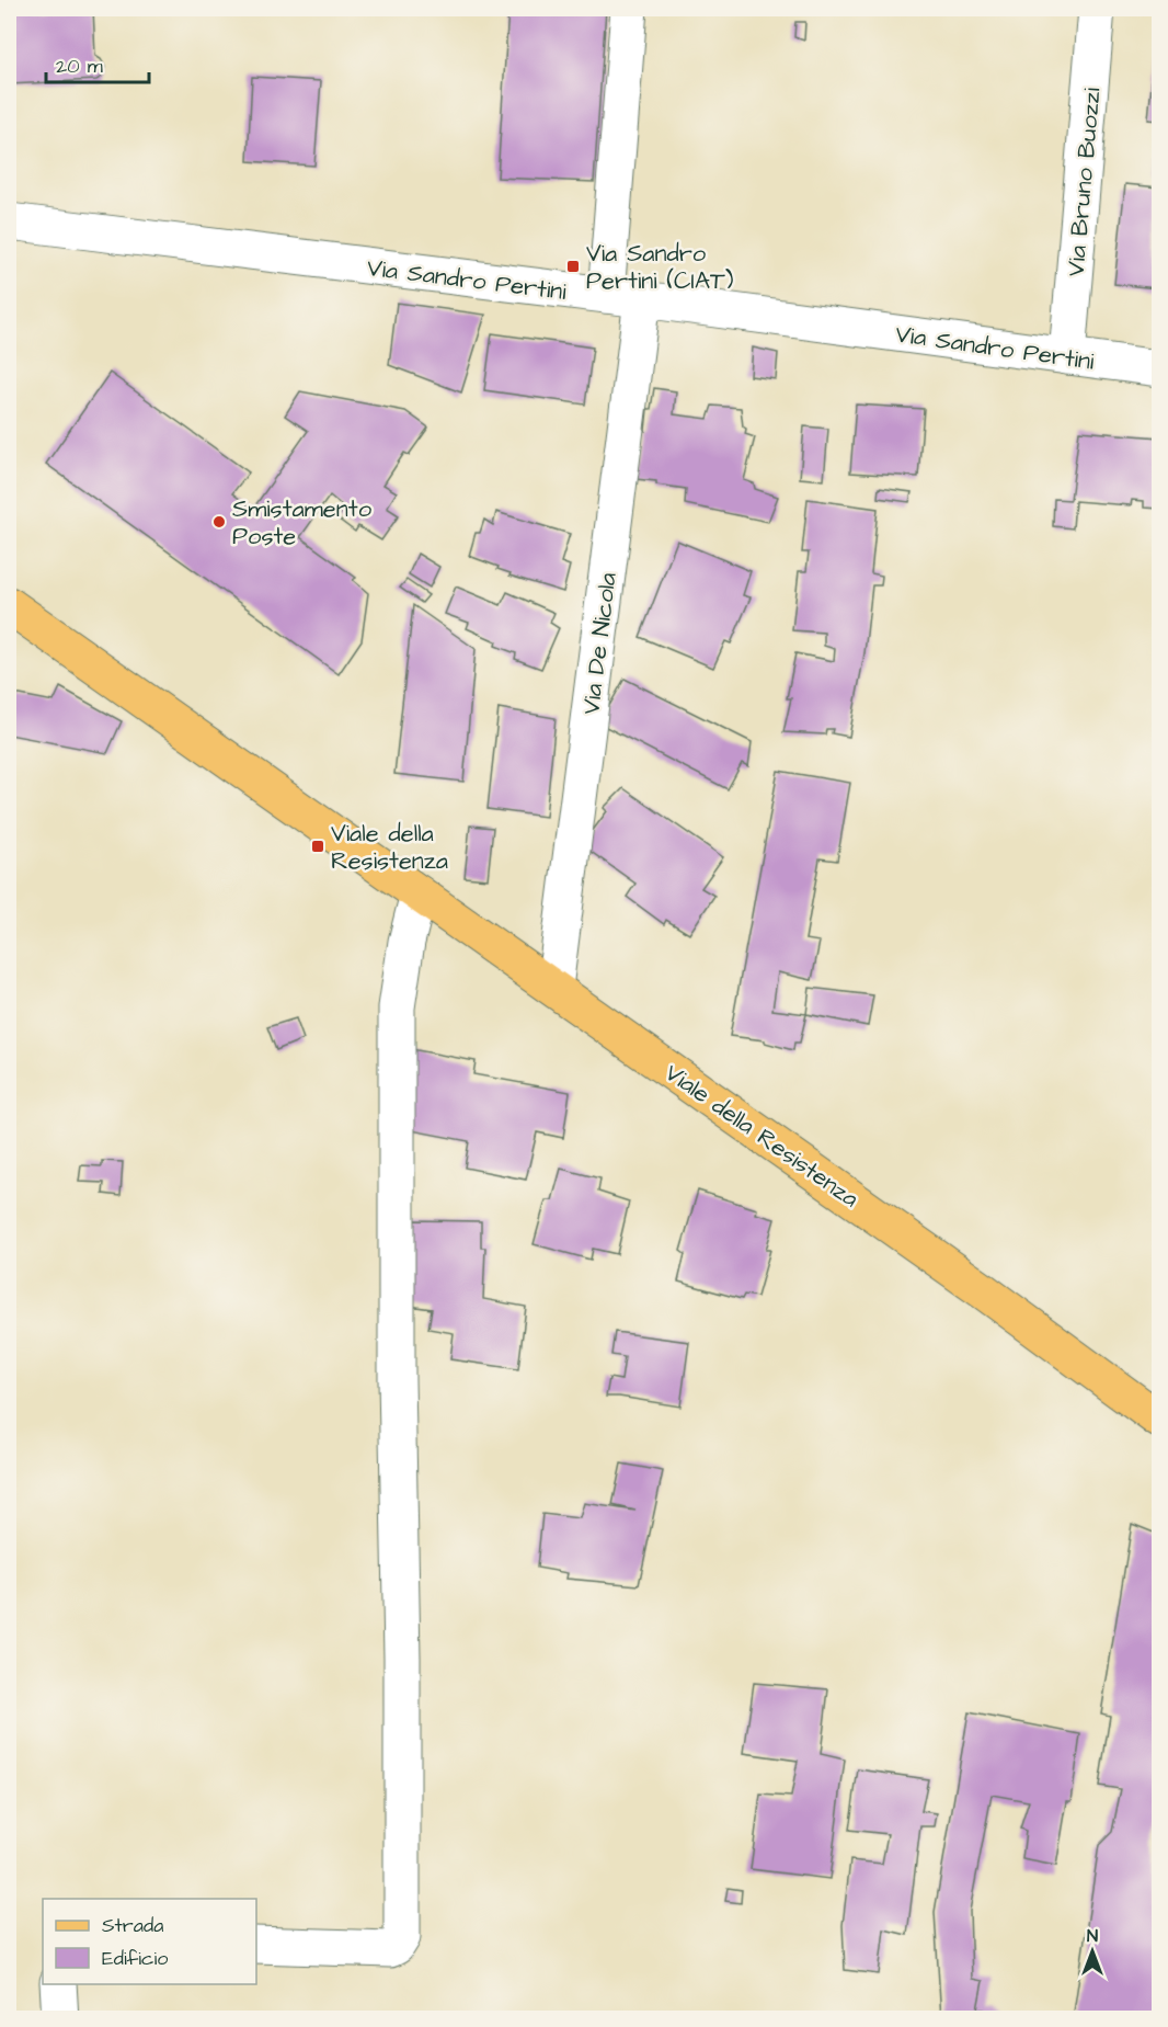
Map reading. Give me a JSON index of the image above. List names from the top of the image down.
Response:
{
  "streets": {
    "main road": ["Viale della Resistenza"],
    "street": ["Via Bruno Buozzi", "Via Sandro Pertini", "Via De Nicola"]
  },
  "crossings": [
    ["Via Bruno Buozzi", "Via Sandro Pertini"],
    ["Via Sandro Pertini", "Via De Nicola"],
    ["Via De Nicola", "Viale della Resistenza"]
  ],
  "places": {
    "transit": ["Via Sandro Pertini (CIAT)", "Viale della Resistenza"],
    "other": ["Smistamento Poste"]
  },
  "legend": ["Strada", "Edificio"],
  "scale_bar": "20 m",
  "north": "top"
}
